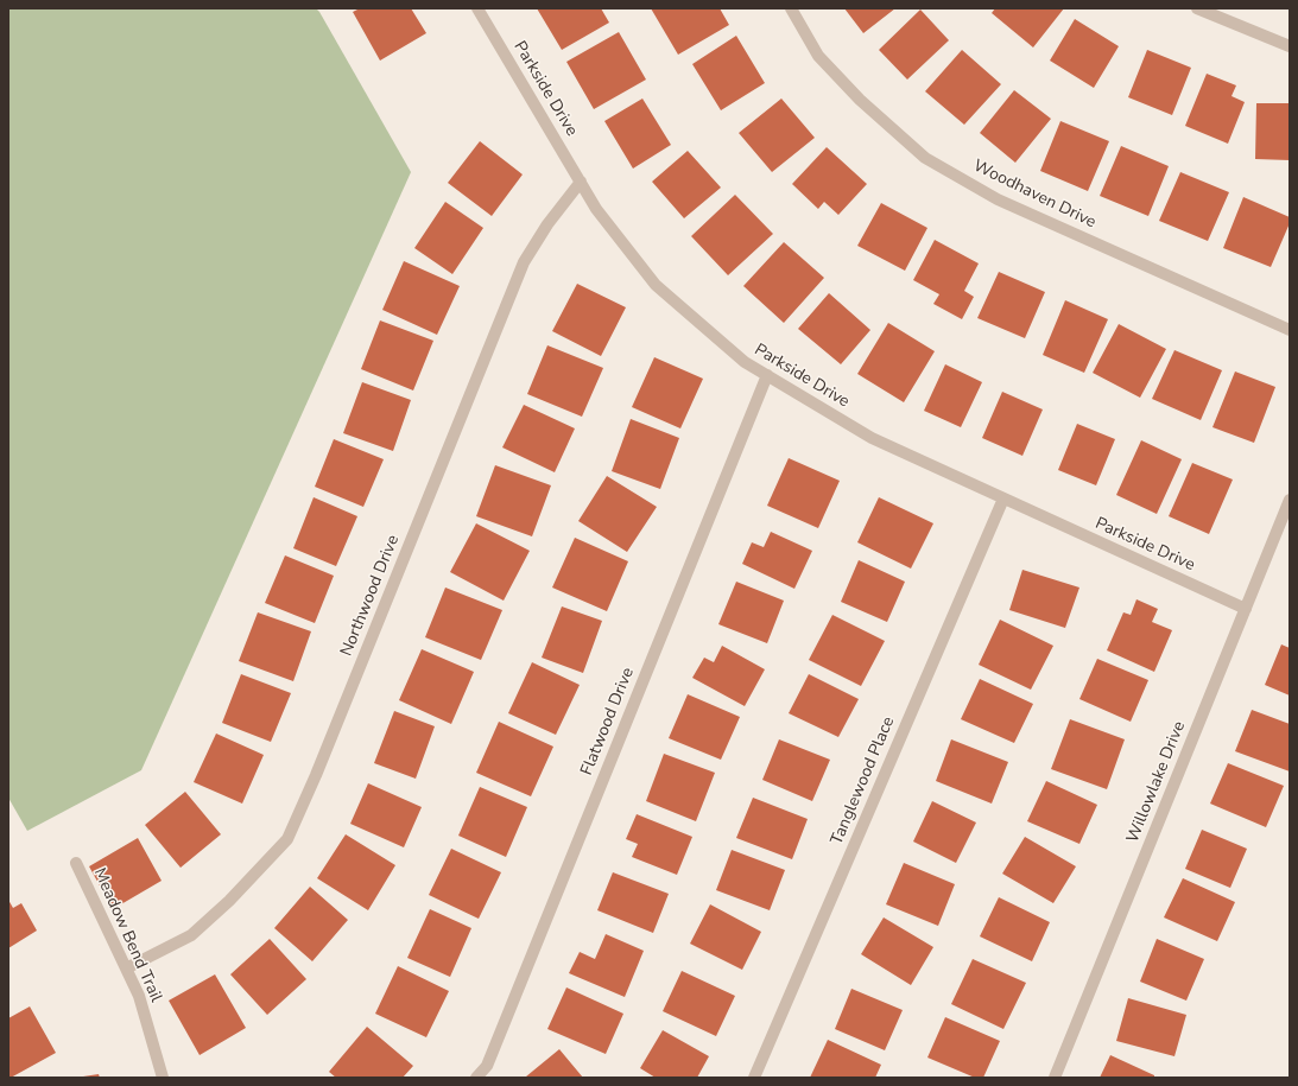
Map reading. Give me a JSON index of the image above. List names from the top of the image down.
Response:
{
  "streets": {
    "street": [
      "Parkside Drive",
      "Woodhaven Drive",
      "Northwood Drive",
      "Flatwood Drive",
      "Tanglewood Place",
      "Willowlake Drive",
      "Meadow Bend Trail"
    ]
  },
  "crossings": [
    ["Parkside Drive", "Northwood Drive"],
    ["Parkside Drive", "Flatwood Drive"],
    ["Parkside Drive", "Tanglewood Place"],
    ["Parkside Drive", "Willowlake Drive"],
    ["Northwood Drive", "Meadow Bend Trail"]
  ]
}
